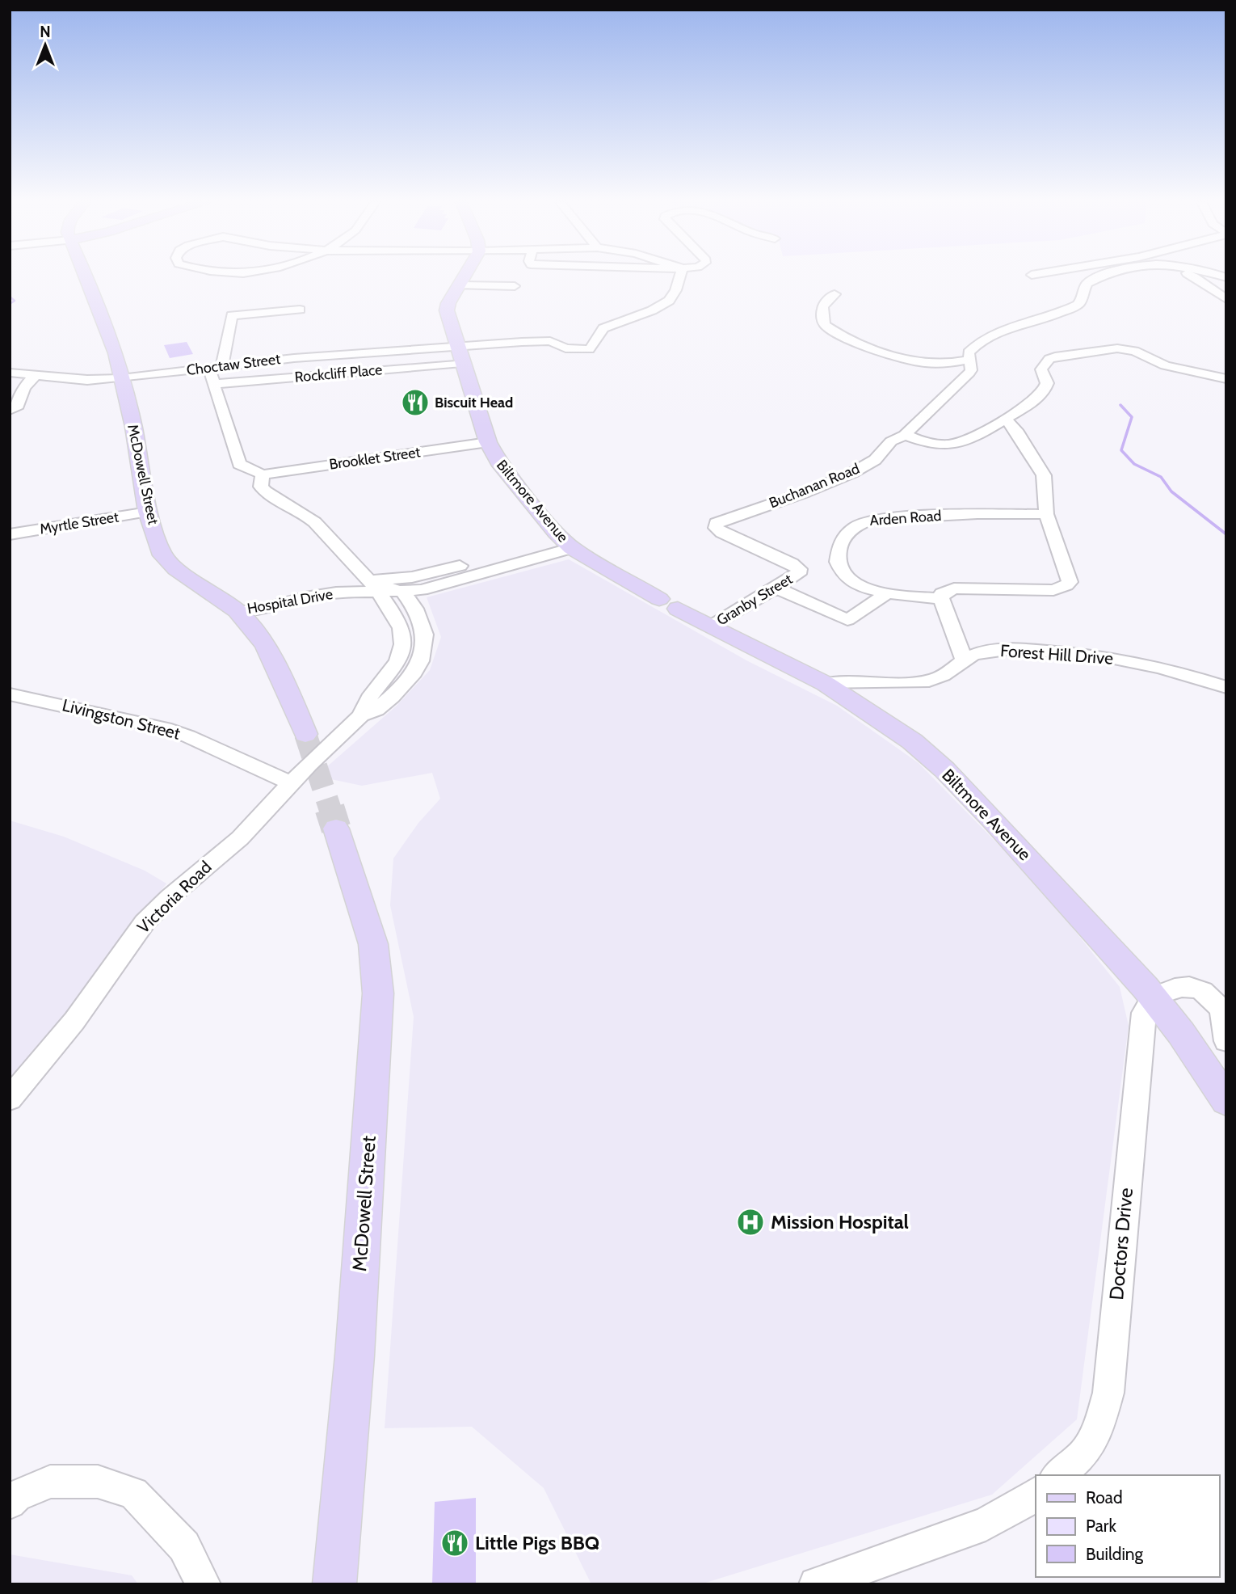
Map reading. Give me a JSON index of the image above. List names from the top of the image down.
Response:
{
  "streets": {
    "main road": ["McDowell Street", "Biltmore Avenue"],
    "street": [
      "Choctaw Street",
      "Rockcliff Place",
      "Brooklet Street",
      "Buchanan Road",
      "Arden Road",
      "Myrtle Street",
      "Granby Street",
      "Hospital Drive",
      "Forest Hill Drive",
      "Livingston Street",
      "Victoria Road",
      "Doctors Drive"
    ]
  },
  "crossings": [
    ["Choctaw Street", "McDowell Street"],
    ["Choctaw Street", "Biltmore Avenue"],
    ["Rockcliff Place", "Biltmore Avenue"],
    ["Brooklet Street", "Biltmore Avenue"],
    ["Brooklet Street", "Victoria Road"],
    ["McDowell Street", "Myrtle Street"],
    ["McDowell Street", "Hospital Drive"],
    ["Buchanan Road", "Granby Street"],
    ["Biltmore Avenue", "Granby Street"],
    ["Biltmore Avenue", "Hospital Drive"],
    ["Biltmore Avenue", "Forest Hill Drive"],
    ["Biltmore Avenue", "Doctors Drive"],
    ["Hospital Drive", "Victoria Road"],
    ["Livingston Street", "Victoria Road"]
  ],
  "places": {
    "restaurant": ["Biscuit Head", "Little Pigs BBQ"],
    "hospital": ["Mission Hospital"]
  },
  "legend": ["Road", "Park", "Building"],
  "north": "top"
}
